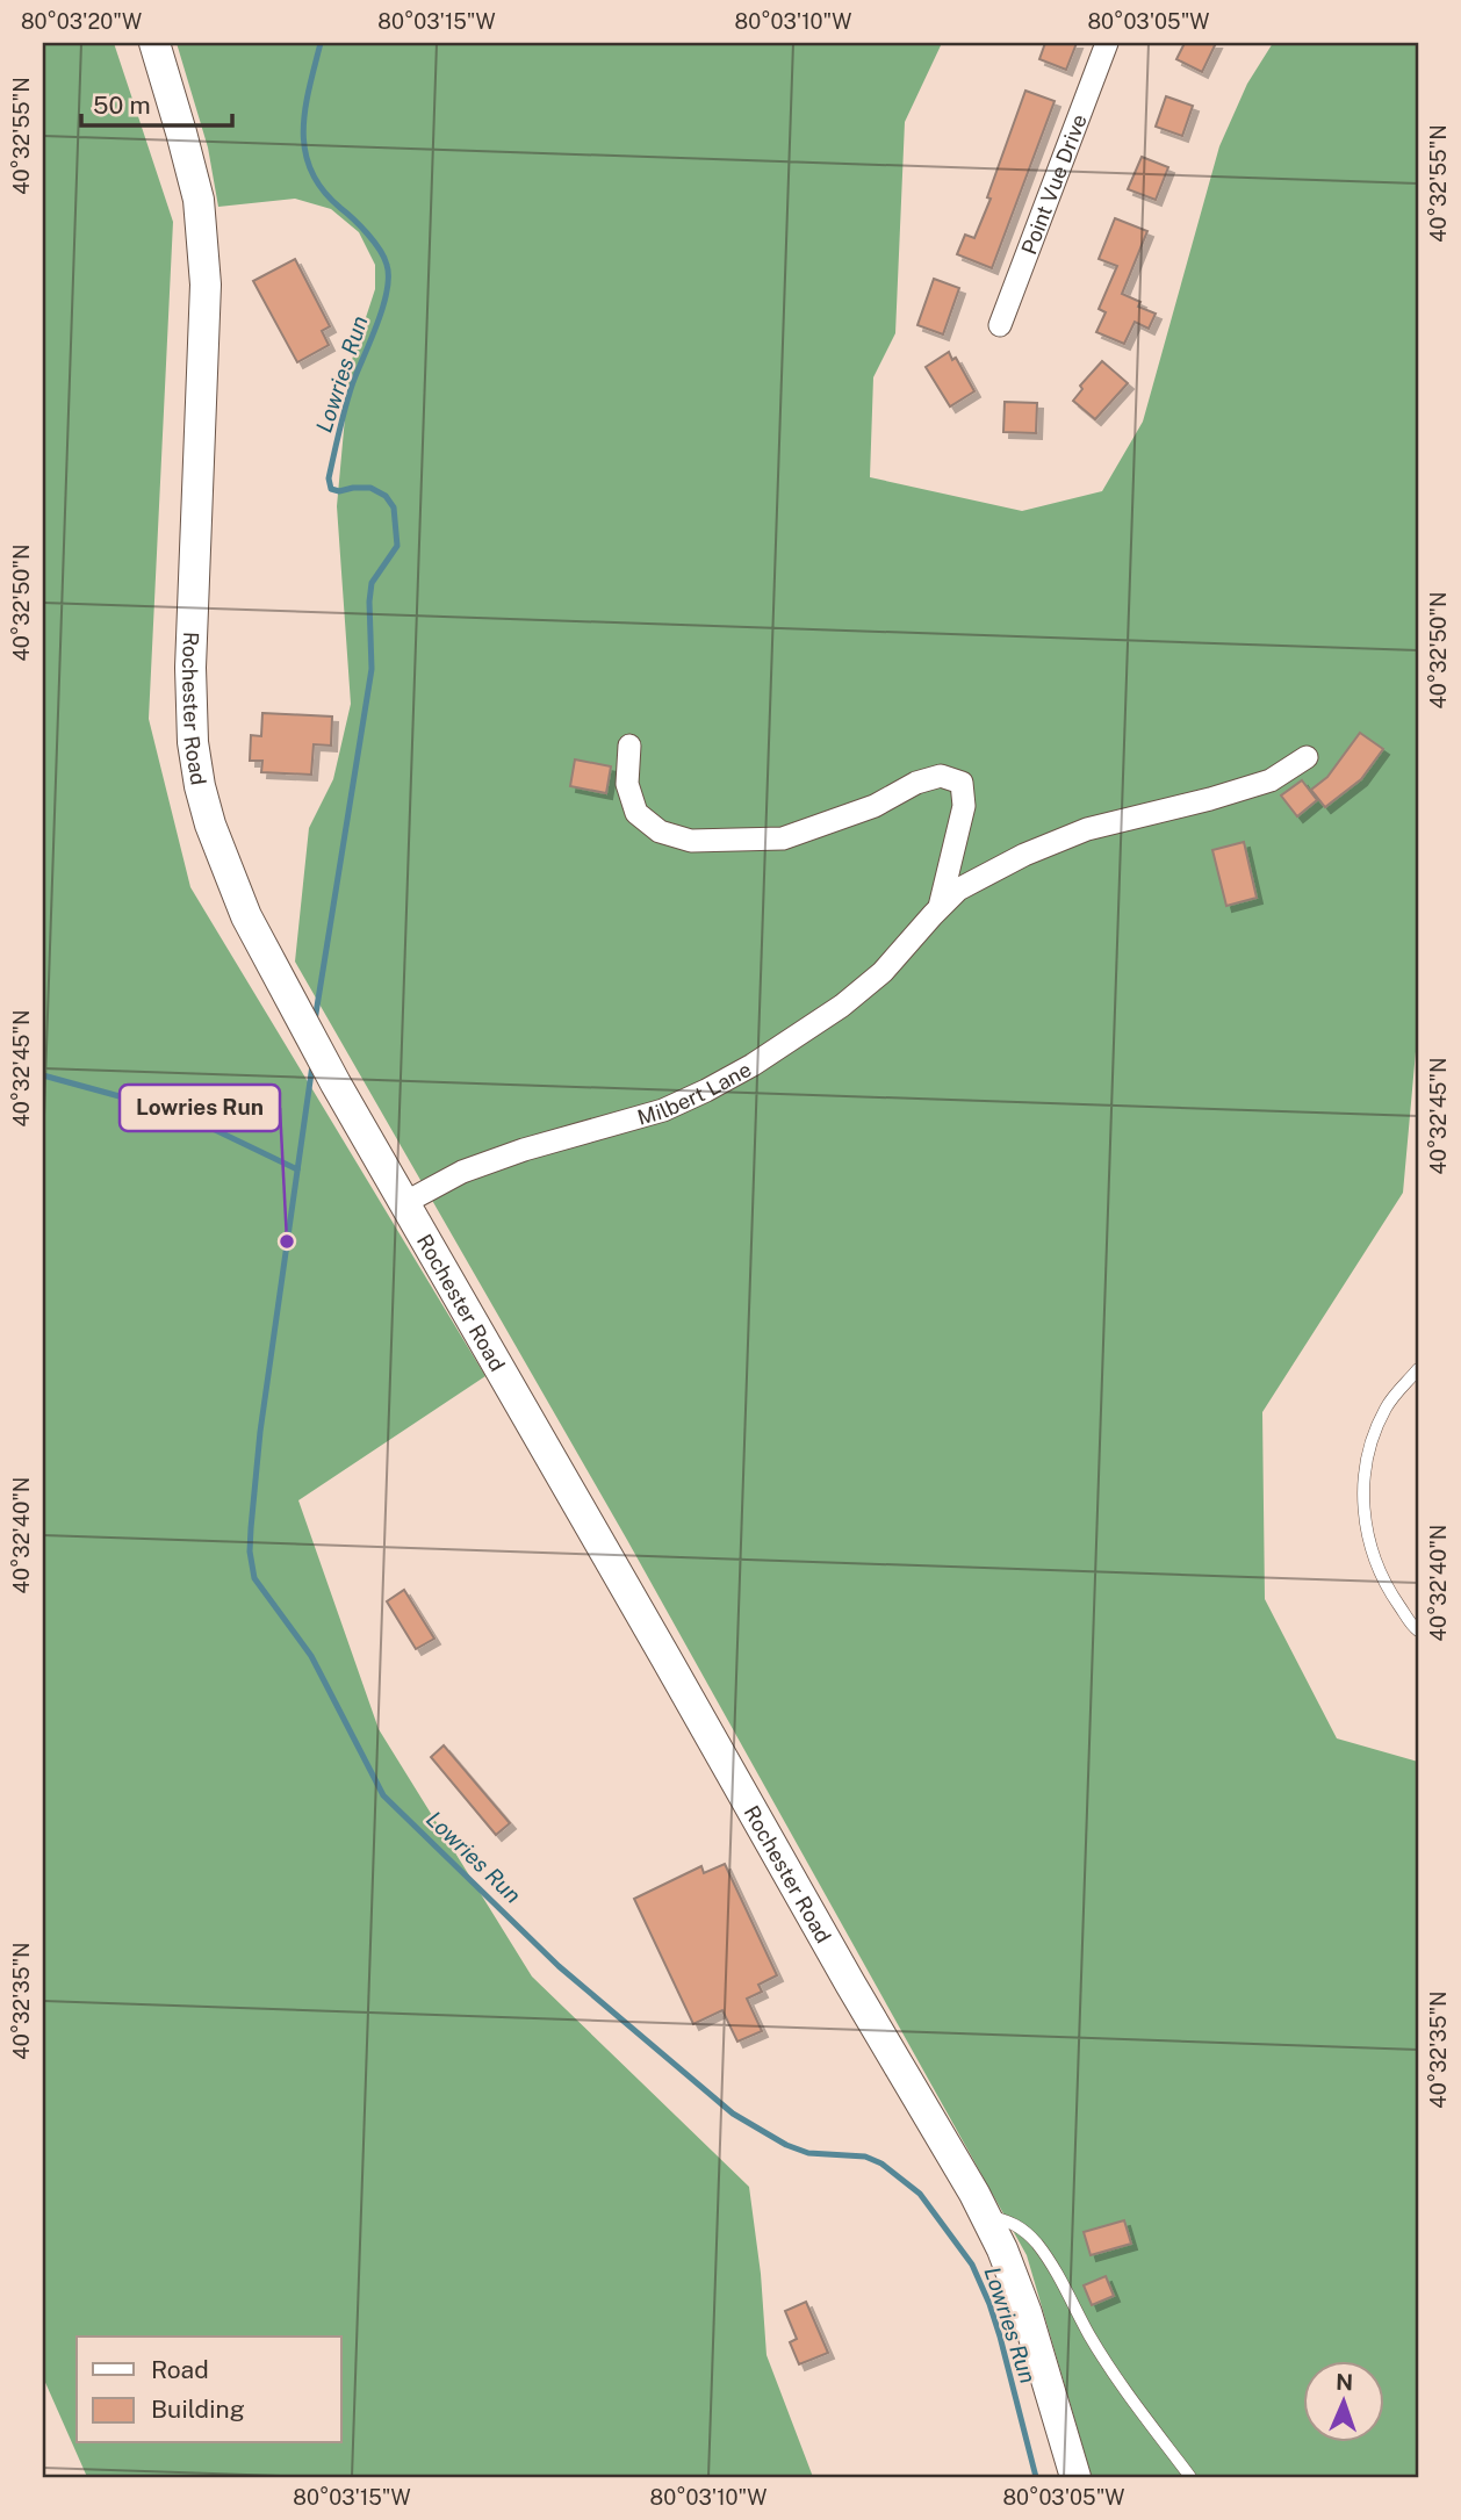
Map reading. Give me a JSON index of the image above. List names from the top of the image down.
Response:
{
  "streets": {
    "street": ["Point Vue Drive", "Rochester Road", "Milbert Lane"]
  },
  "crossings": [
    ["Rochester Road", "Milbert Lane"]
  ],
  "water": ["Lowries Run"],
  "places": ["Lowries Run"],
  "legend": ["Road", "Building"],
  "scale_bar": "50 m",
  "north": "top",
  "coordinates": [
    "80°03'20\"W",
    "80°03'15\"W",
    "80°03'10\"W",
    "80°03'05\"W",
    "40°32'55\"N",
    "40°32'50\"N",
    "40°32'45\"N",
    "40°32'40\"N",
    "40°32'35\"N"
  ]
}
